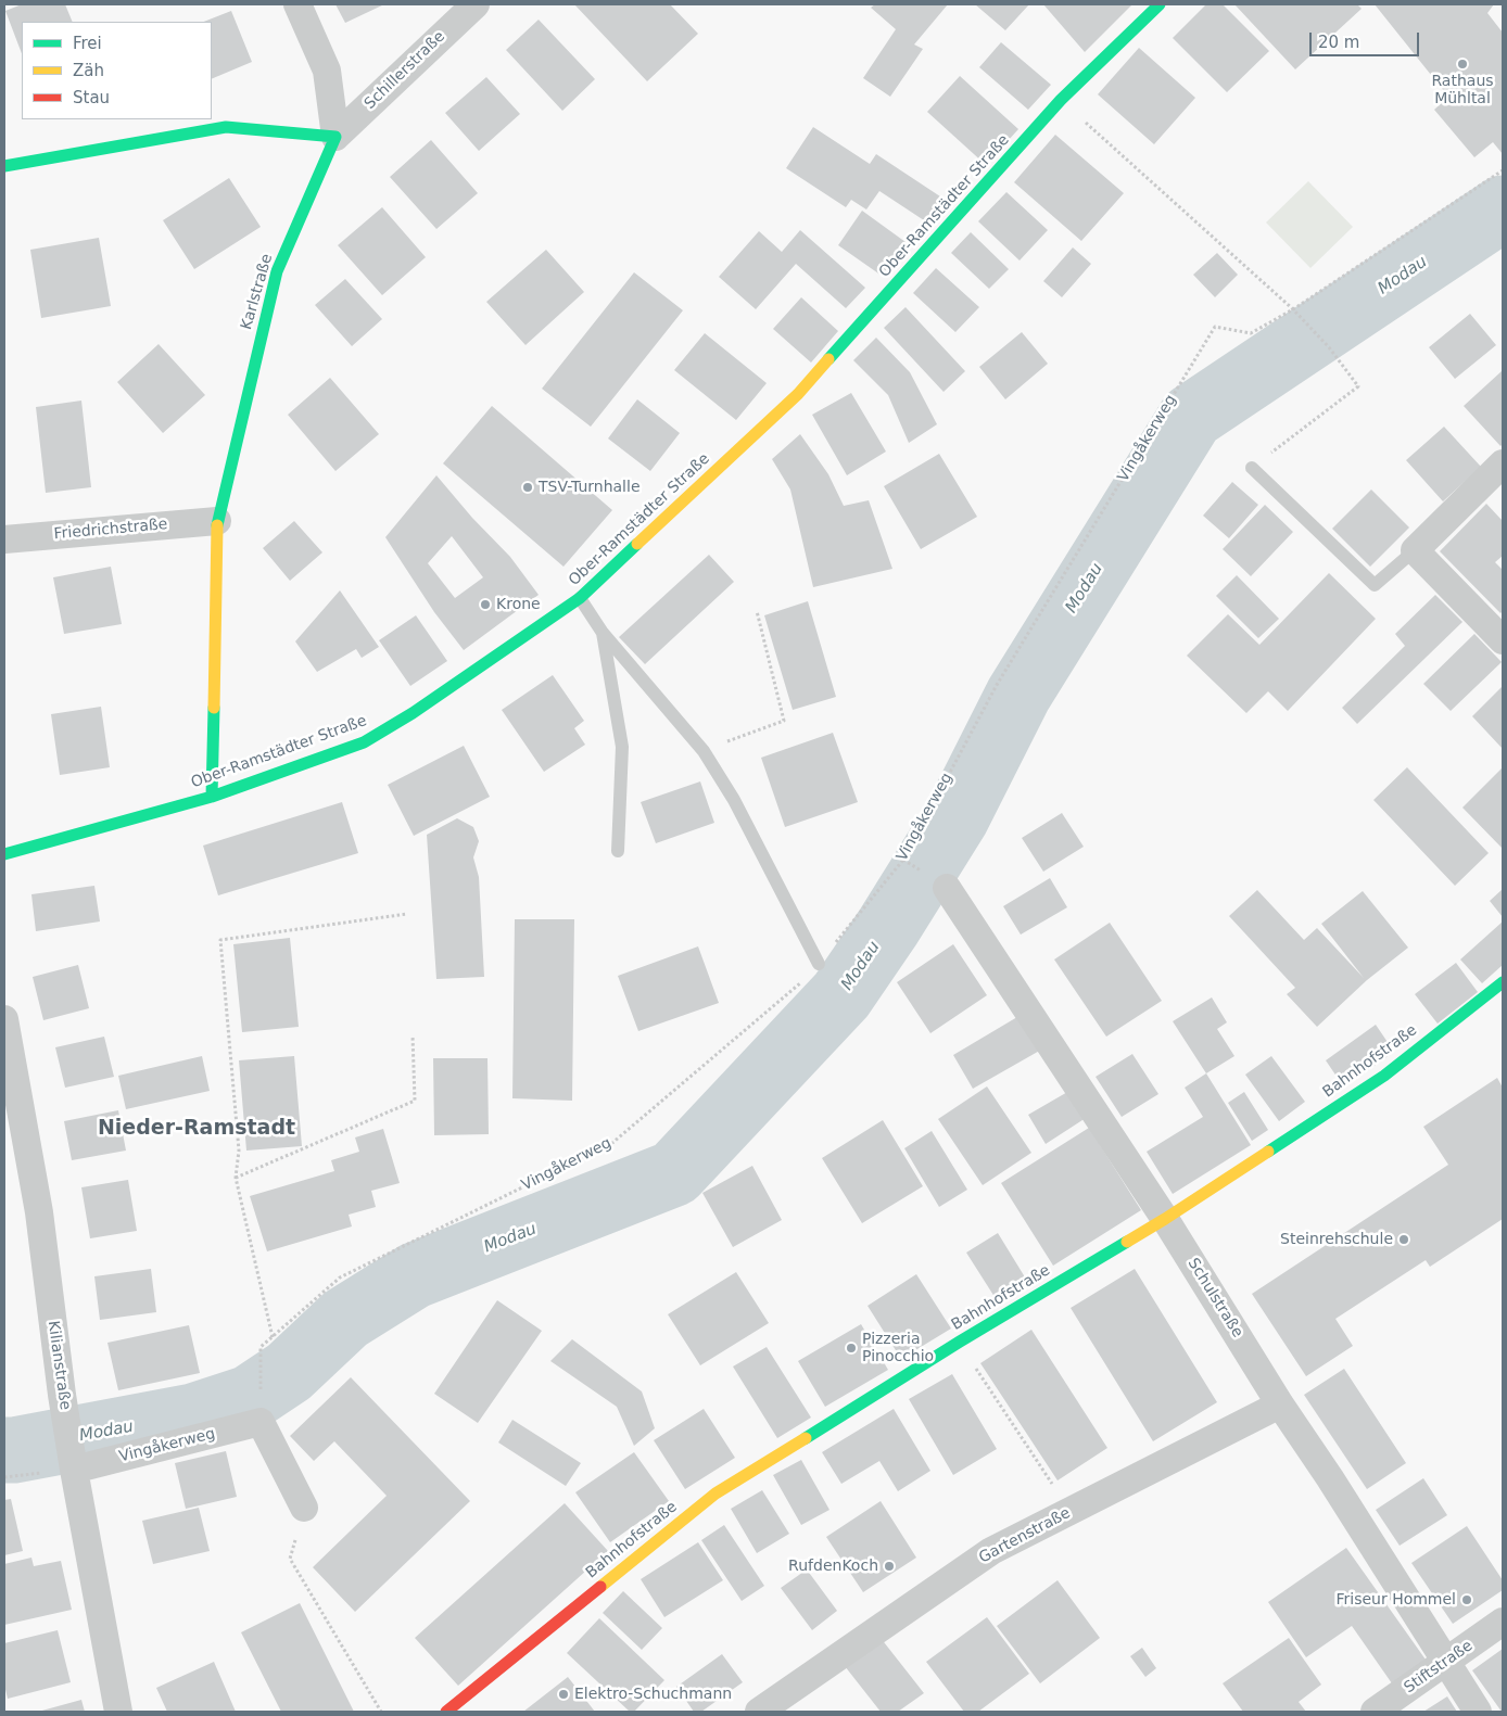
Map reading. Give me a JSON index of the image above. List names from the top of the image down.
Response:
{
  "streets": {
    "street": [
      "Schillerstraße",
      "Ober-Ramstädter Straße",
      "Karlstraße",
      "Vingåkerweg",
      "Friedrichstraße",
      "Bahnhofstraße",
      "Schulstraße",
      "Kilianstraße",
      "Gartenstraße",
      "Stiftstraße"
    ]
  },
  "crossings": [
    ["Schillerstraße", "Karlstraße"],
    ["Ober-Ramstädter Straße", "Karlstraße"],
    ["Karlstraße", "Friedrichstraße"],
    ["Vingåkerweg", "Kilianstraße"],
    ["Bahnhofstraße", "Schulstraße"],
    ["Schulstraße", "Gartenstraße"],
    ["Schulstraße", "Stiftstraße"]
  ],
  "districts": ["Nieder-Ramstadt"],
  "water": ["Modau"],
  "places": [
    "Rathaus Mühltal",
    "TSV-Turnhalle",
    "Krone",
    "Steinrehschule",
    "Pizzeria Pinocchio",
    "RufdenKoch",
    "Friseur Hommel",
    "Elektro-Schuchmann"
  ],
  "legend": ["Frei", "Zäh", "Stau"],
  "scale_bar": "20 m"
}
